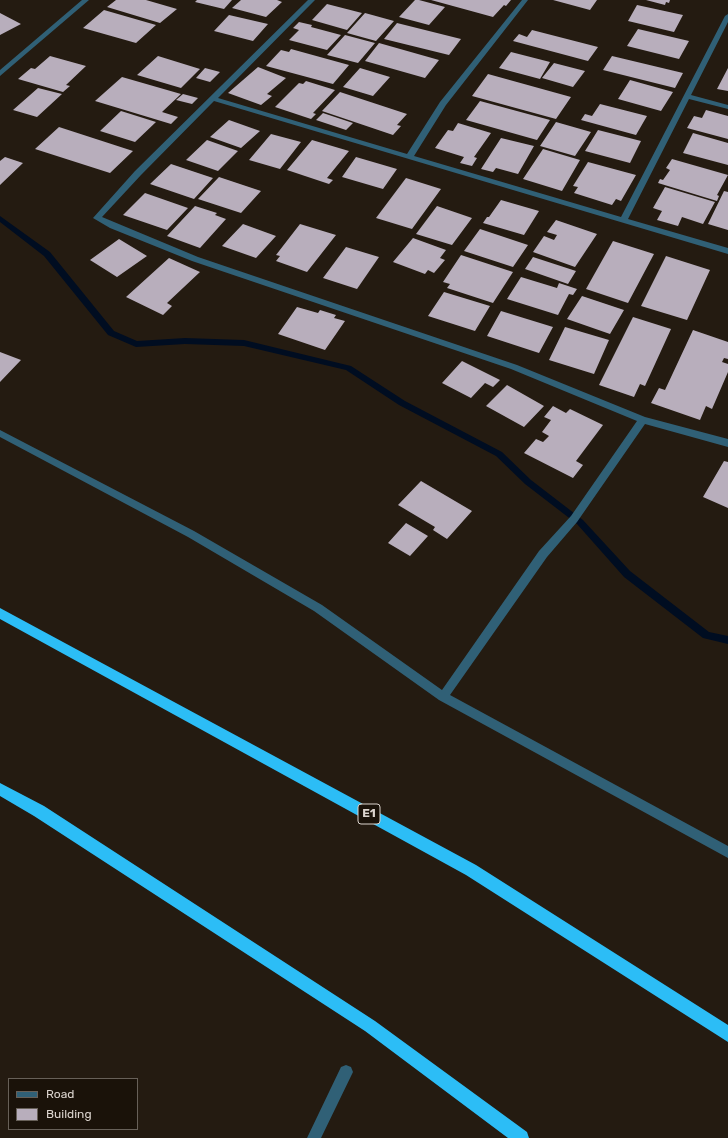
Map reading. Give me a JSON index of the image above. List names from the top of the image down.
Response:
{
  "streets": {
    "highway": ["E1"]
  },
  "legend": ["Road", "Building"]
}
